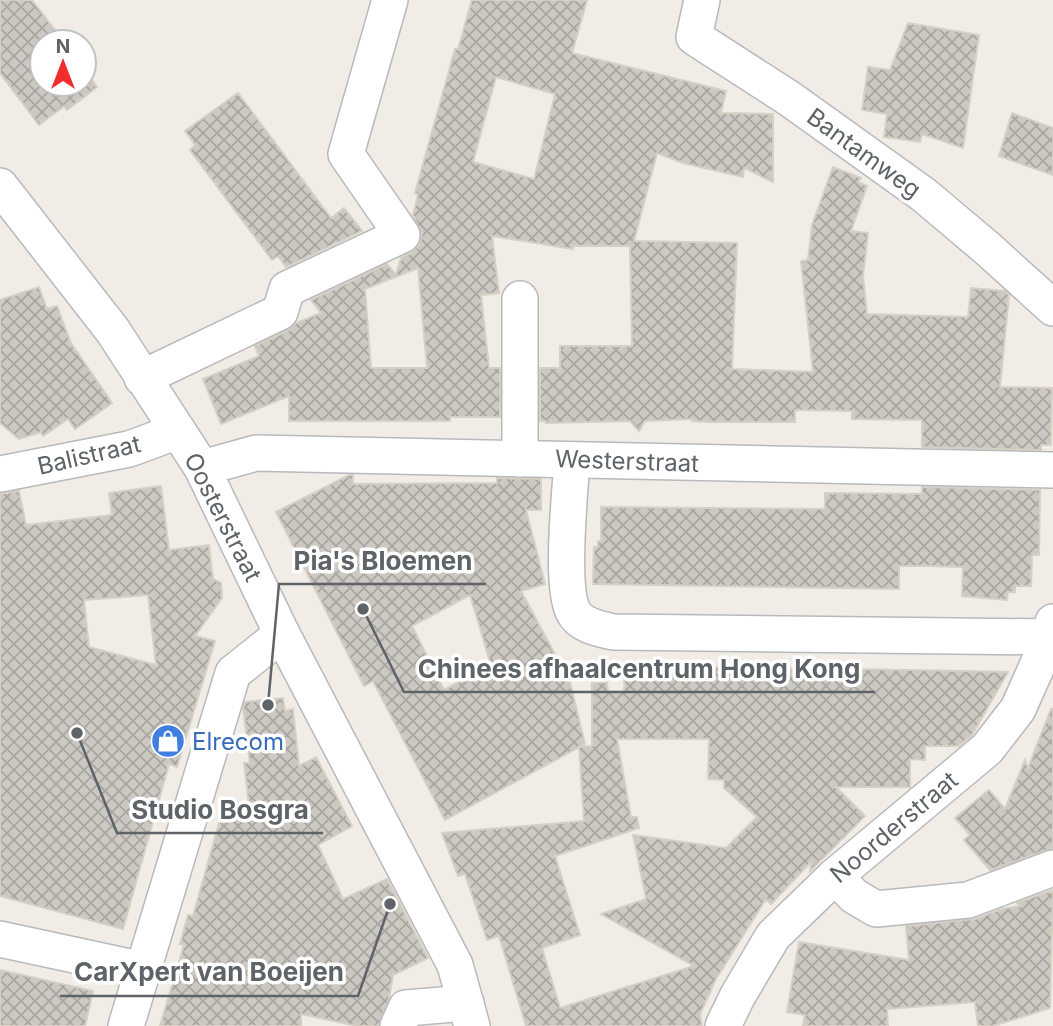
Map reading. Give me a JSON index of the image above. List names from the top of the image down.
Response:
{
  "streets": {
    "street": [
      "Bantamweg",
      "Balistraat",
      "Westerstraat",
      "Oosterstraat",
      "Noorderstraat"
    ]
  },
  "crossings": [
    ["Balistraat", "Oosterstraat"],
    ["Westerstraat", "Oosterstraat"]
  ],
  "places": {
    "other": [
      "Chinees afhaalcentrum Hong Kong",
      "Pia's Bloemen",
      "Studio Bosgra",
      "CarXpert van Boeijen"
    ],
    "shop": ["Elrecom"]
  },
  "north": "top"
}
